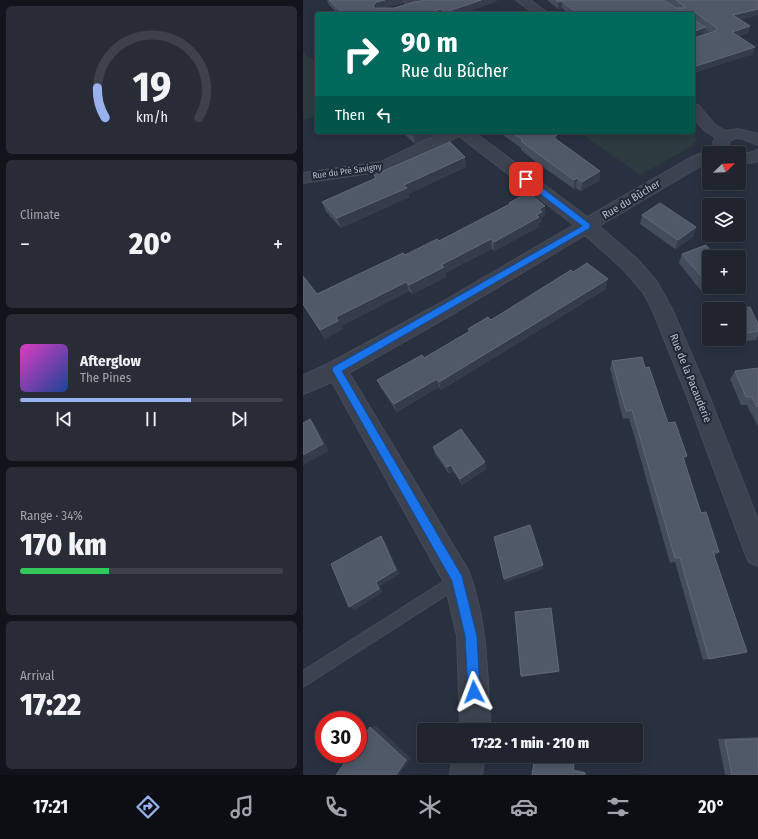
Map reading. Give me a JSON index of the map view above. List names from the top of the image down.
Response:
{
  "streets": {
    "street": ["Rue du Pré Savigny", "Rue du Bûcher", "Rue de la Pacauderie"]
  },
  "crossings": [
    ["Rue du Bûcher", "Rue de la Pacauderie"]
  ],
  "north": "top right",
  "page": {
    "turn": ["90 m", "Rue du Bûcher"],
    "then": "Then",
    "map_buttons": ["+", "−"],
    "tile": [
      "Climate",
      ["Range · 34%", "170 km"],
      ["Arrival", "17:22"]
    ],
    "heat": ["−", "20°", "+"],
    "song": ["Afterglow", "The Pines"],
    "limit": "30",
    "trip": "17:22 · 1 min · 210 m",
    "tabs": ["17:21", "20°"],
    "gauge": ["19", "km/h"]
  }
}
